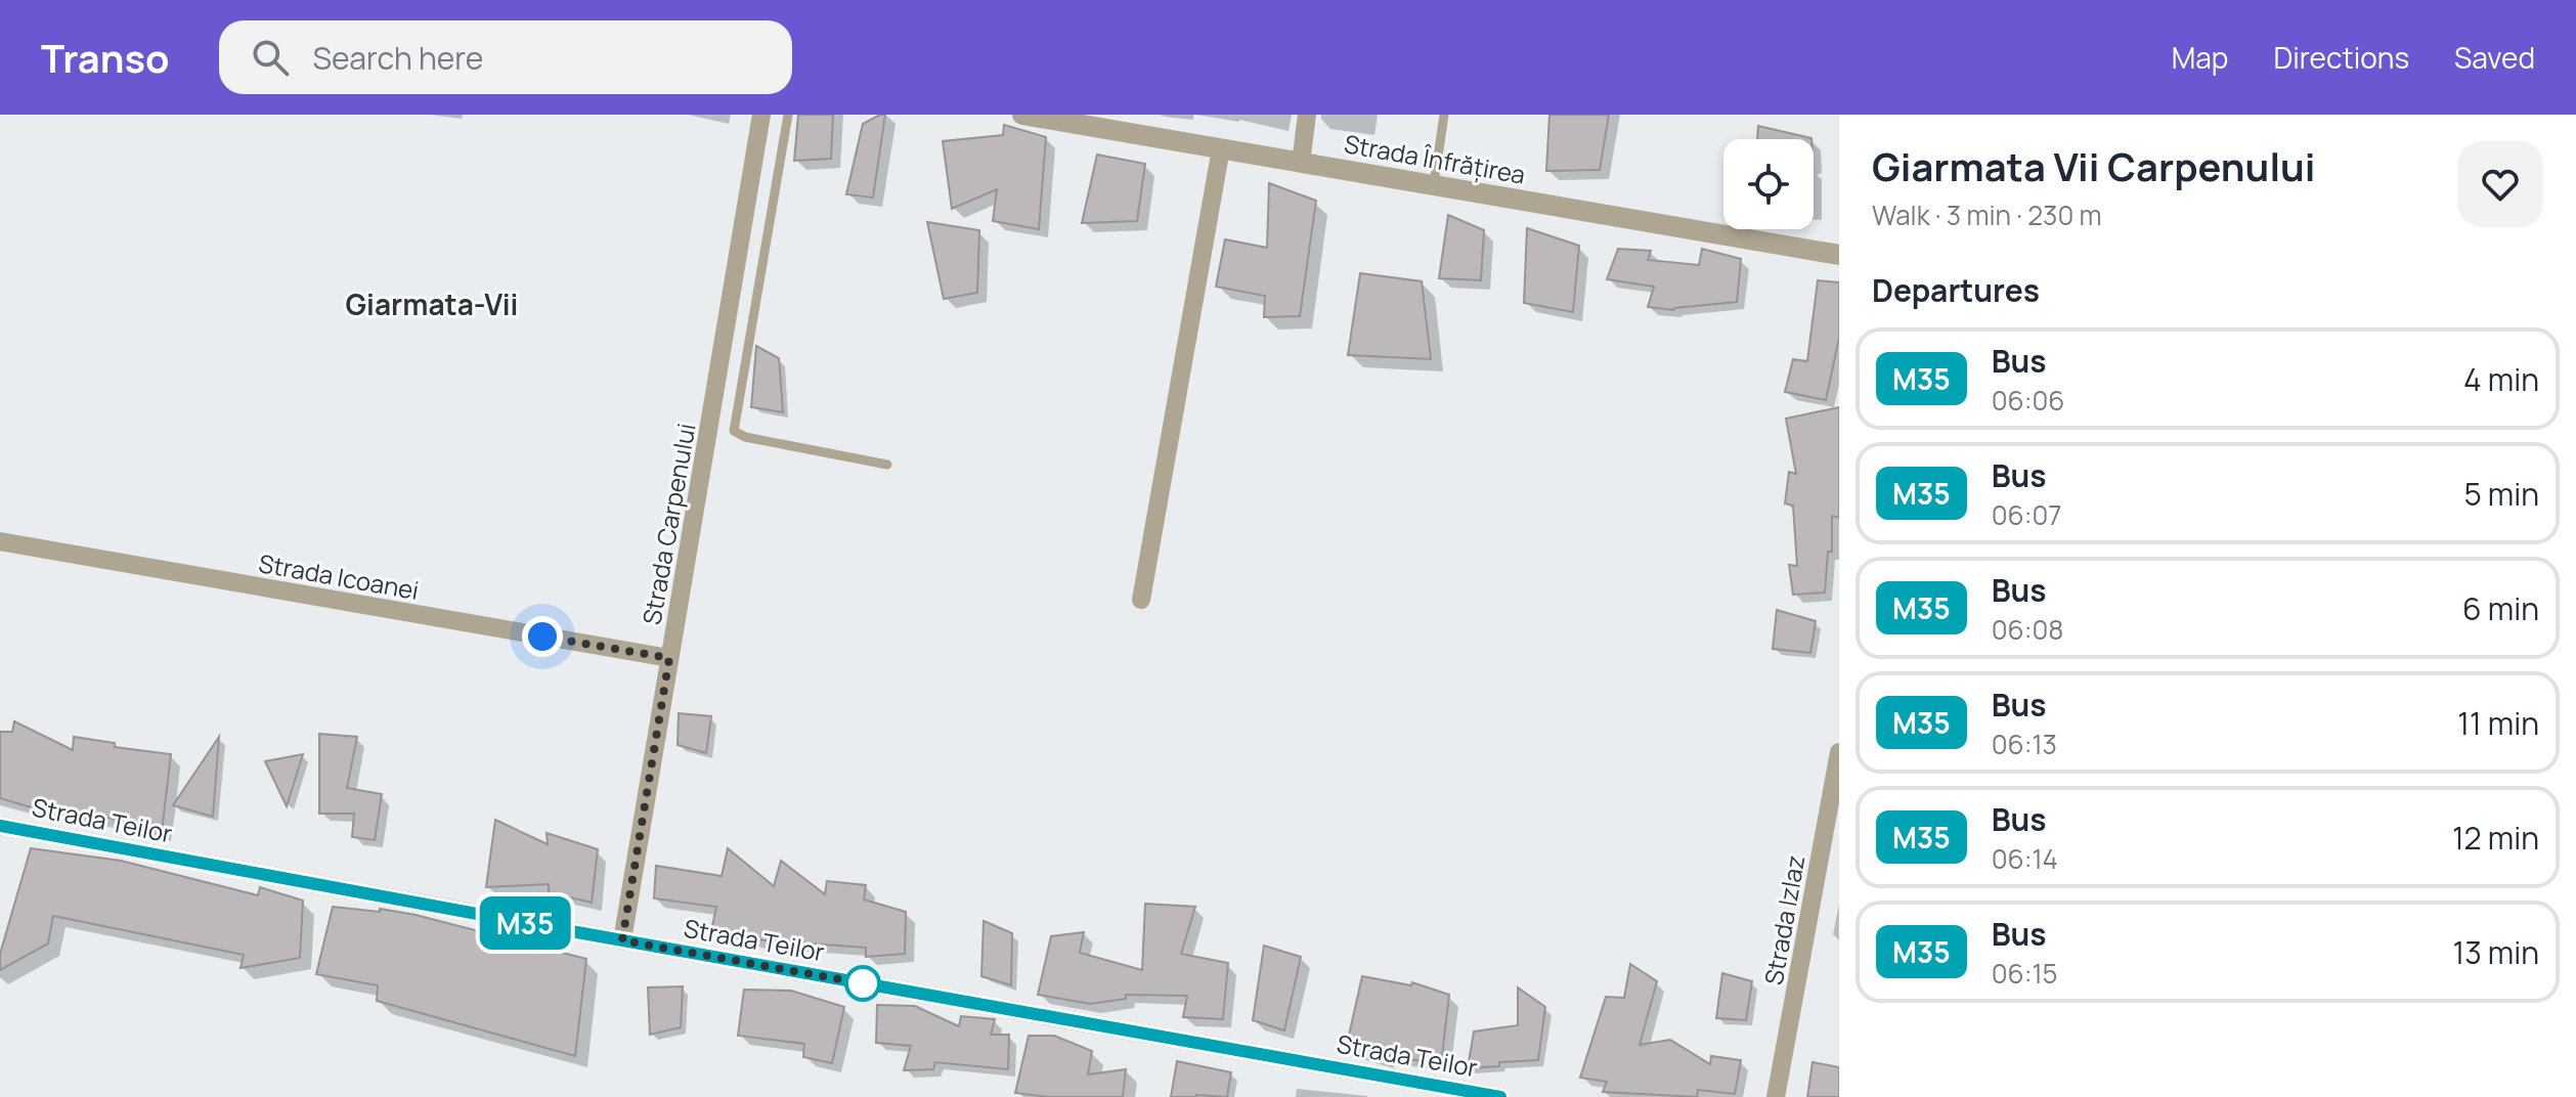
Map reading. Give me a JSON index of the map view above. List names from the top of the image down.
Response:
{
  "streets": {
    "street": [
      "Strada Înfrățirea",
      "Strada Carpenului",
      "Strada Icoanei",
      "Strada Teilor",
      "Strada Izlaz"
    ]
  },
  "crossings": [
    ["Strada Carpenului", "Strada Icoanei"],
    ["Strada Carpenului", "Strada Teilor"]
  ],
  "districts": ["Giarmata-Vii"],
  "lines": ["bus line M35"],
  "page": {
    "header": "Transo",
    "search": "Search here",
    "nav": ["Map", "Directions", "Saved"],
    "on_map": "M35",
    "heading": [
      ["Giarmata Vii Carpenului", "Walk · 3 min · 230 m"],
      "Departures"
    ],
    "list": [
      {
        "mark": "M35",
        "name": "Bus",
        "note": "06:06",
        "value": "4 min"
      },
      {
        "mark": "M35",
        "name": "Bus",
        "note": "06:07",
        "value": "5 min"
      },
      {
        "mark": "M35",
        "name": "Bus",
        "note": "06:08",
        "value": "6 min"
      },
      {
        "mark": "M35",
        "name": "Bus",
        "note": "06:13",
        "value": "11 min"
      },
      {
        "mark": "M35",
        "name": "Bus",
        "note": "06:14",
        "value": "12 min"
      },
      {
        "mark": "M35",
        "name": "Bus",
        "note": "06:15",
        "value": "13 min"
      }
    ]
  }
}
